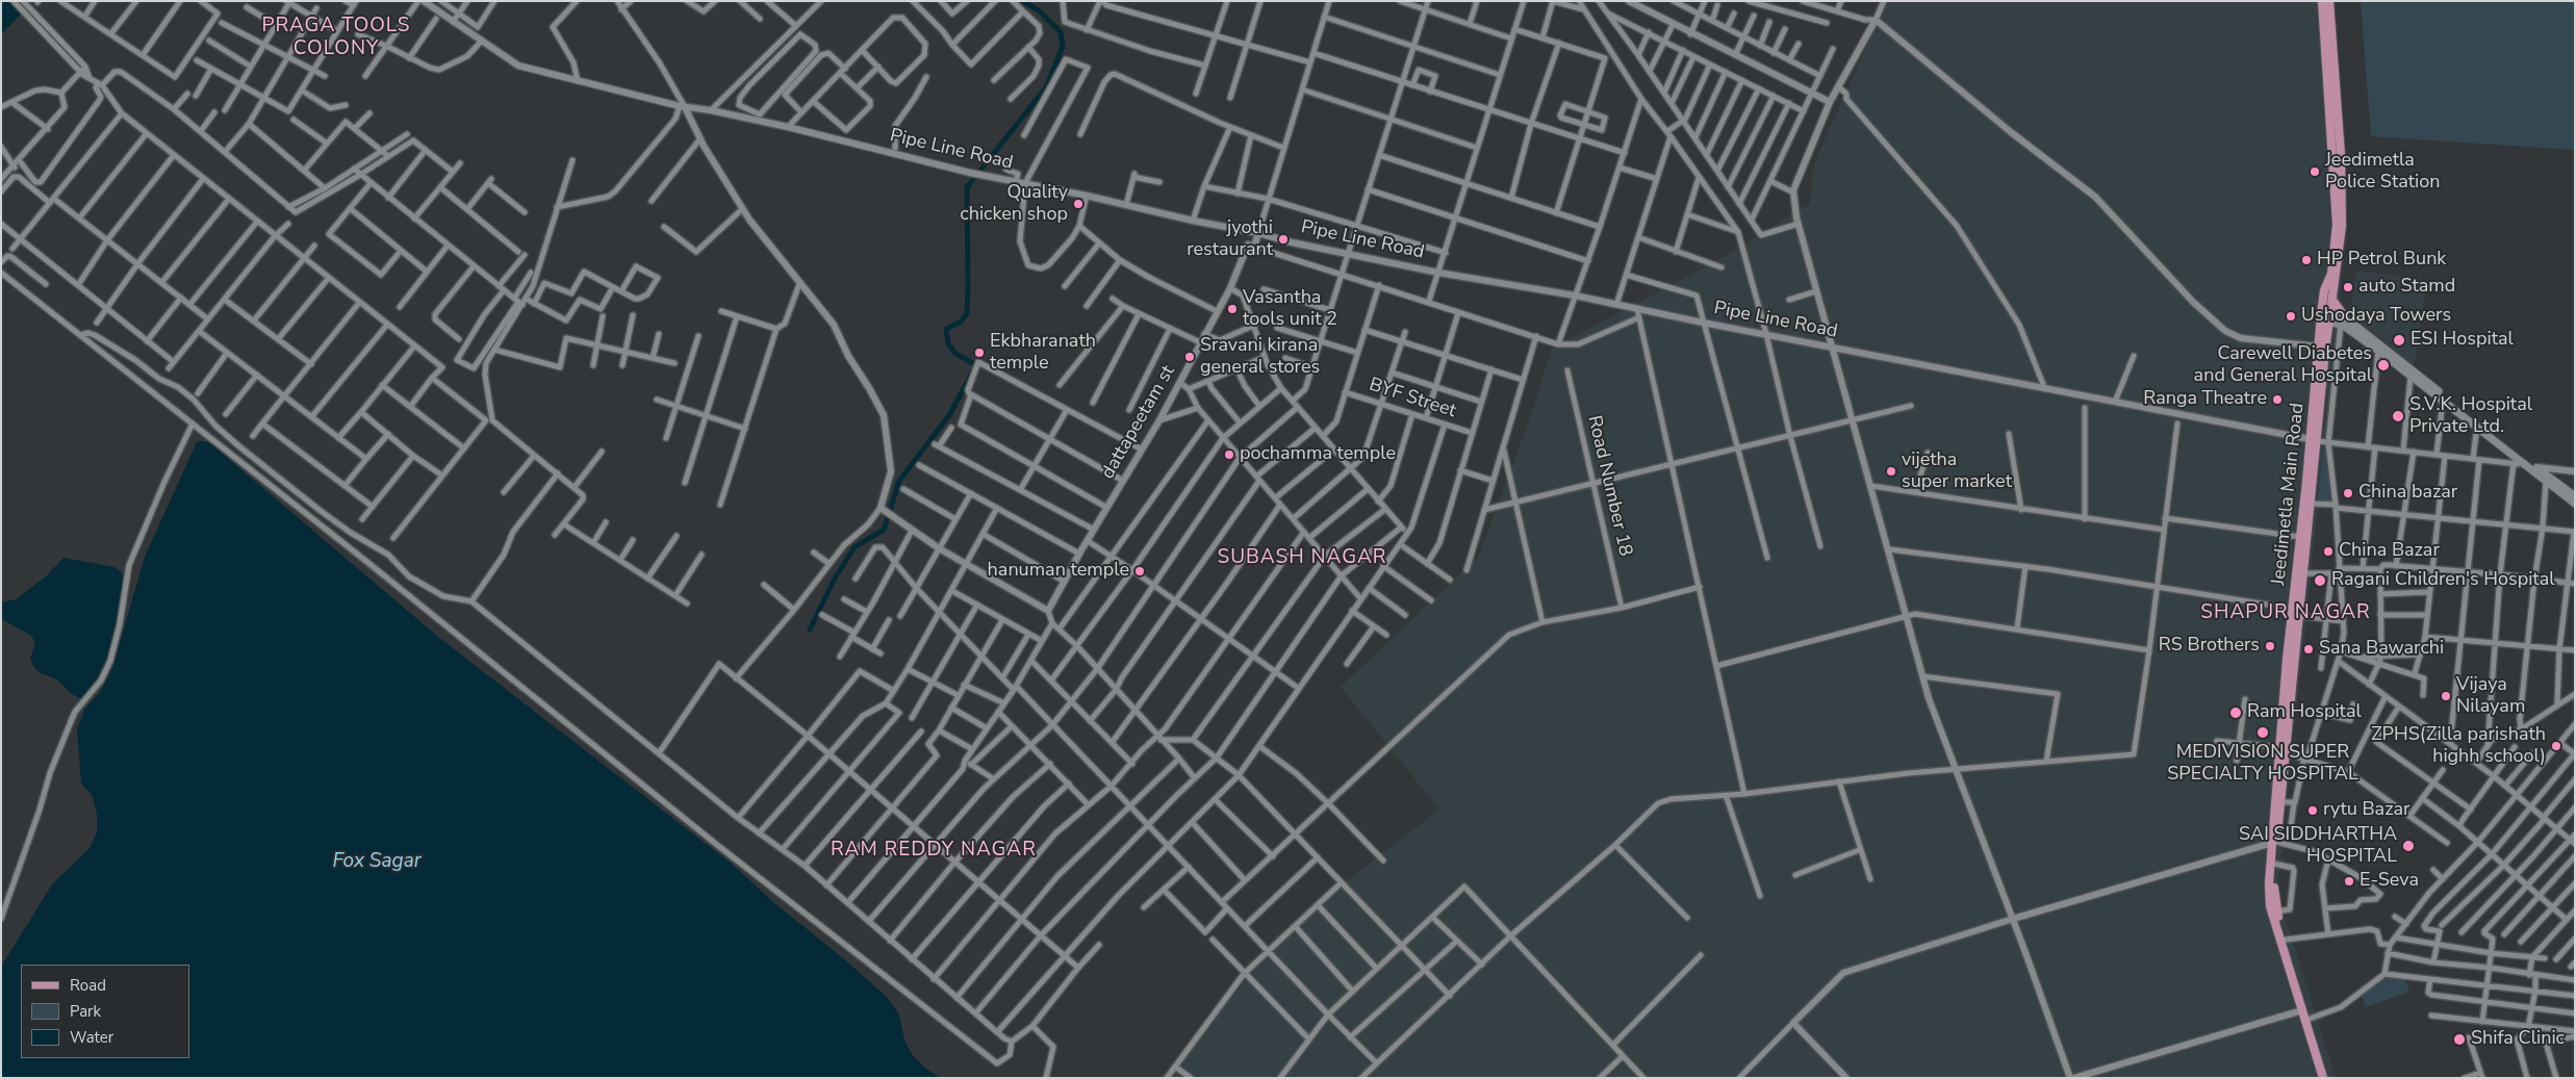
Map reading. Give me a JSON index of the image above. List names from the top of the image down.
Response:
{
  "streets": {
    "main road": ["Jeedimetla Main Road"],
    "street": [
      "Pipe Line Road",
      "BYF Street",
      "dattapeetam st",
      "Road Number 18"
    ]
  },
  "crossings": [
    ["Pipe Line Road", "dattapeetam st"],
    ["Pipe Line Road", "Jeedimetla Main Road"]
  ],
  "districts": [
    "PRAGA TOOLS COLONY",
    "SUBASH NAGAR",
    "SHAPUR NAGAR",
    "RAM REDDY NAGAR"
  ],
  "water": ["Fox Sagar"],
  "places": [
    "Jeedimetla Police Station",
    "Quality chicken shop",
    "jyothi restaurant",
    "HP Petrol Bunk",
    "auto Stamd",
    "Vasantha tools unit 2",
    "Ushodaya Towers",
    "ESI Hospital",
    "Ekbharanath temple",
    "Sravani kirana general stores",
    "Carewell Diabetes and General Hospital",
    "Ranga Theatre",
    "S.V.K. Hospital Private Ltd.",
    "pochamma temple",
    "vijetha super market",
    "China bazar",
    "China Bazar",
    "hanuman temple",
    "Ragani Children's Hospital",
    "RS Brothers",
    "Sana Bawarchi",
    "Vijaya Nilayam",
    "Ram Hospital",
    "MEDIVISION SUPER SPECIALTY HOSPITAL",
    "ZPHS(Zilla parishath highh school)",
    "rytu Bazar",
    "SAI SIDDHARTHA HOSPITAL",
    "E-Seva",
    "Shifa Clinic"
  ],
  "legend": ["Road", "Park", "Water"]
}
